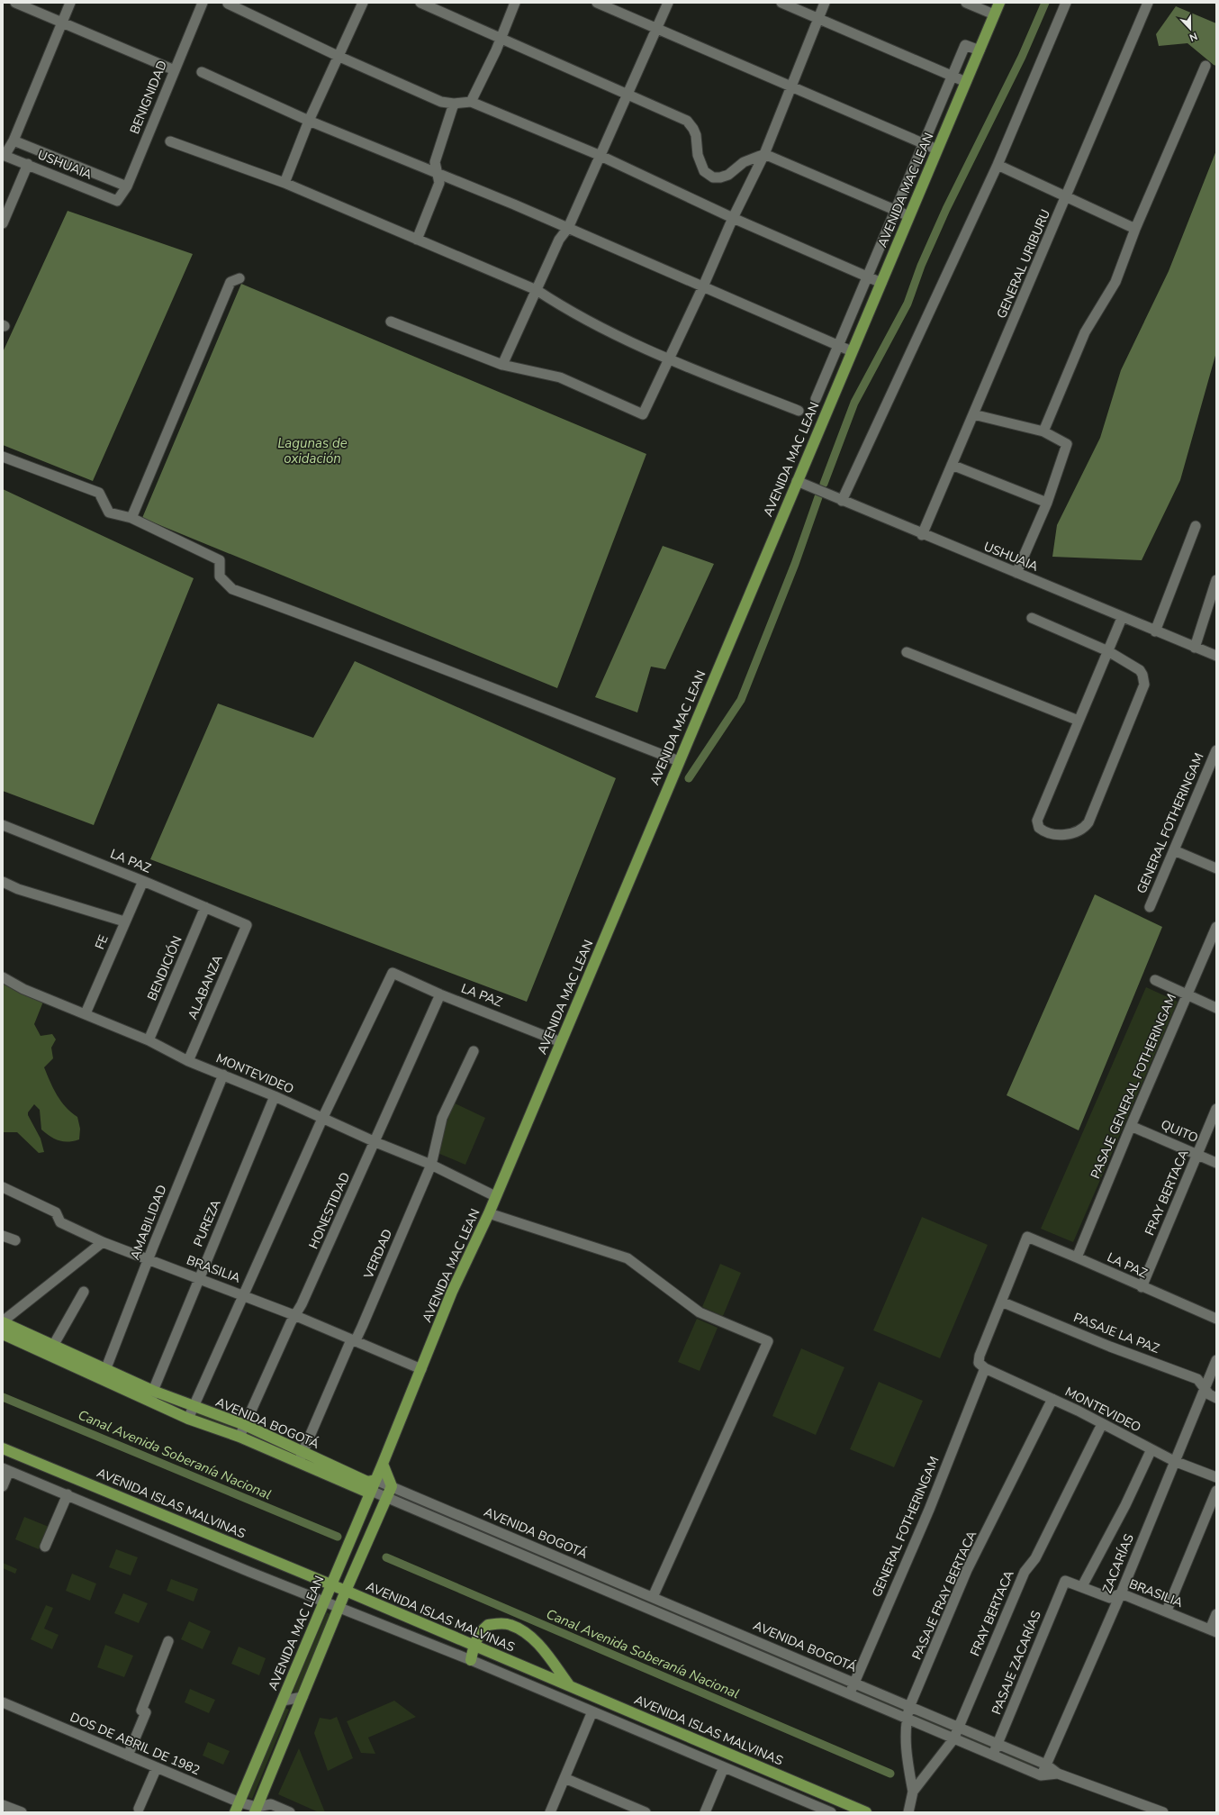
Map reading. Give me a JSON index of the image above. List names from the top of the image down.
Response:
{
  "streets": {
    "main road": ["AVENIDA MAC LEAN", "AVENIDA BOGOTÁ", "AVENIDA ISLAS MALVINAS"],
    "street": [
      "BENIGNIDAD",
      "USHUAIA",
      "GENERAL URIBURU",
      "GENERAL FOTHERINGAM",
      "LA PAZ",
      "FE",
      "BENDICIÓN",
      "ALABANZA",
      "MONTEVIDEO",
      "PASAJE GENERAL FOTHERINGAM",
      "QUITO",
      "FRAY BERTACA",
      "HONESTIDAD",
      "AMABILIDAD",
      "PUREZA",
      "VERDAD",
      "BRASILIA",
      "PASAJE LA PAZ",
      "ZACARÍAS",
      "PASAJE FRAY BERTACA",
      "PASAJE ZACARÍAS",
      "DOS DE ABRIL DE 1982"
    ]
  },
  "crossings": [
    ["BENIGNIDAD", "USHUAIA"],
    ["USHUAIA", "AVENIDA MAC LEAN"],
    ["USHUAIA", "GENERAL URIBURU"],
    ["AVENIDA MAC LEAN", "LA PAZ"],
    ["AVENIDA MAC LEAN", "MONTEVIDEO"],
    ["AVENIDA MAC LEAN", "BRASILIA"],
    ["AVENIDA MAC LEAN", "AVENIDA BOGOTÁ"],
    ["AVENIDA MAC LEAN", "AVENIDA ISLAS MALVINAS"],
    ["AVENIDA MAC LEAN", "DOS DE ABRIL DE 1982"],
    ["GENERAL FOTHERINGAM", "LA PAZ"],
    ["GENERAL FOTHERINGAM", "MONTEVIDEO"],
    ["GENERAL FOTHERINGAM", "PASAJE LA PAZ"],
    ["GENERAL FOTHERINGAM", "AVENIDA BOGOTÁ"],
    ["LA PAZ", "FE"],
    ["LA PAZ", "BENDICIÓN"],
    ["LA PAZ", "ALABANZA"],
    ["LA PAZ", "MONTEVIDEO"],
    ["LA PAZ", "PASAJE GENERAL FOTHERINGAM"],
    ["LA PAZ", "FRAY BERTACA"],
    ["LA PAZ", "HONESTIDAD"],
    ["FE", "MONTEVIDEO"],
    ["BENDICIÓN", "MONTEVIDEO"],
    ["ALABANZA", "MONTEVIDEO"],
    ["MONTEVIDEO", "FRAY BERTACA"],
    ["MONTEVIDEO", "HONESTIDAD"],
    ["MONTEVIDEO", "AMABILIDAD"],
    ["MONTEVIDEO", "PUREZA"],
    ["MONTEVIDEO", "VERDAD"],
    ["MONTEVIDEO", "ZACARÍAS"],
    ["MONTEVIDEO", "PASAJE FRAY BERTACA"],
    ["PASAJE GENERAL FOTHERINGAM", "QUITO"],
    ["QUITO", "FRAY BERTACA"],
    ["FRAY BERTACA", "AVENIDA BOGOTÁ"],
    ["FRAY BERTACA", "PASAJE FRAY BERTACA"],
    ["HONESTIDAD", "BRASILIA"],
    ["HONESTIDAD", "AVENIDA BOGOTÁ"],
    ["AMABILIDAD", "BRASILIA"],
    ["AMABILIDAD", "AVENIDA BOGOTÁ"],
    ["PUREZA", "BRASILIA"],
    ["PUREZA", "AVENIDA BOGOTÁ"],
    ["VERDAD", "BRASILIA"],
    ["VERDAD", "AVENIDA BOGOTÁ"],
    ["BRASILIA", "ZACARÍAS"],
    ["BRASILIA", "PASAJE ZACARÍAS"],
    ["PASAJE LA PAZ", "ZACARÍAS"],
    ["AVENIDA BOGOTÁ", "ZACARÍAS"],
    ["AVENIDA BOGOTÁ", "PASAJE FRAY BERTACA"],
    ["AVENIDA BOGOTÁ", "PASAJE ZACARÍAS"]
  ],
  "water": ["Lagunas de oxidación", "Canal Avenida Soberanía Nacional"],
  "north": "bottom"
}
